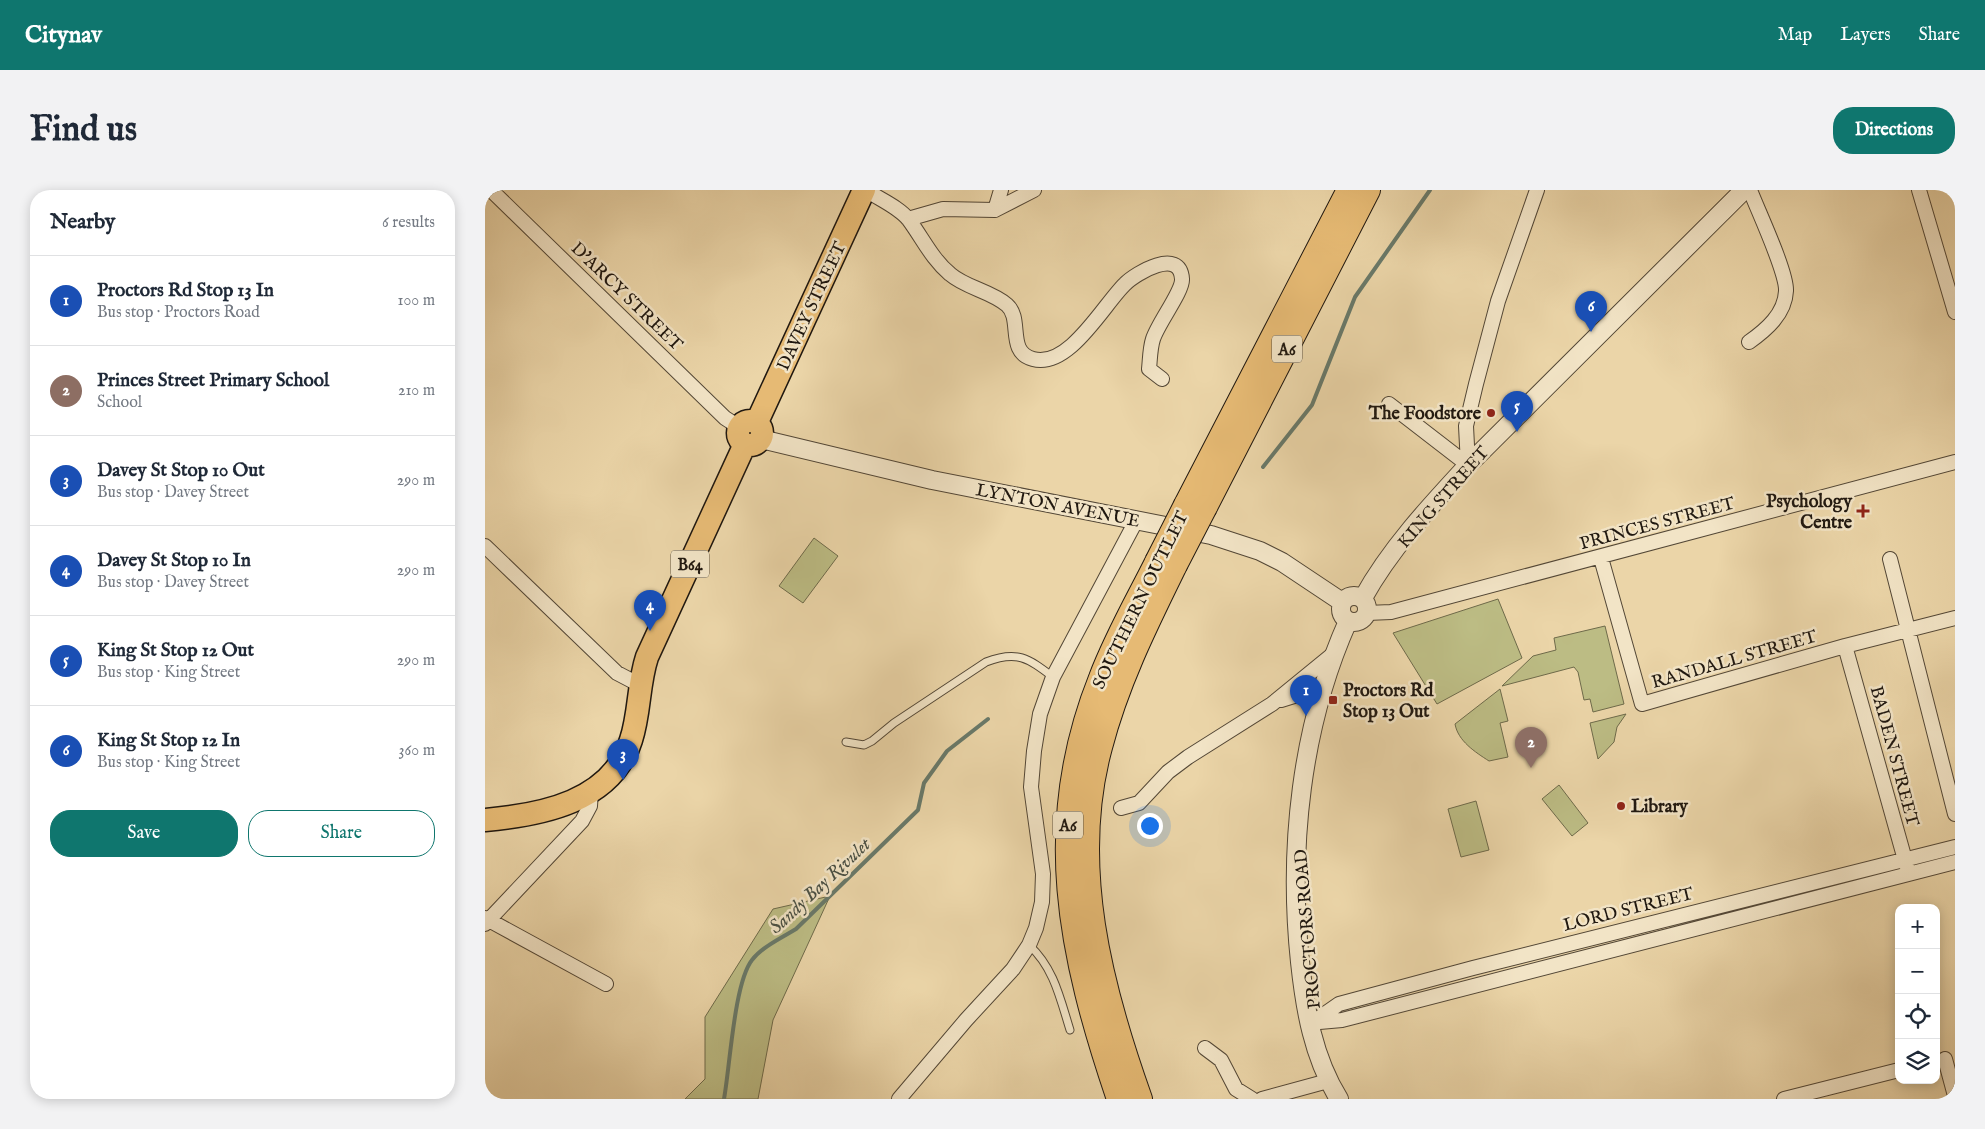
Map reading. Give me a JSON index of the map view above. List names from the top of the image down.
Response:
{
  "streets": {
    "highway": ["A6", "SOUTHERN OUTLET"],
    "main road": ["DAVEY STREET", "B64"],
    "street": [
      "D'ARCY STREET",
      "KING STREET",
      "LYNTON AVENUE",
      "PRINCES STREET",
      "RANDALL STREET",
      "BADEN STREET",
      "LORD STREET",
      "PROCTORS ROAD"
    ]
  },
  "crossings": [
    ["D'ARCY STREET", "DAVEY STREET"],
    ["D'ARCY STREET", "LYNTON AVENUE"],
    ["DAVEY STREET", "LYNTON AVENUE"],
    ["DAVEY STREET", "B64"],
    ["KING STREET", "LYNTON AVENUE"],
    ["KING STREET", "PRINCES STREET"],
    ["KING STREET", "PROCTORS ROAD"],
    ["LYNTON AVENUE", "PRINCES STREET"],
    ["LYNTON AVENUE", "PROCTORS ROAD"],
    ["PRINCES STREET", "RANDALL STREET"],
    ["PRINCES STREET", "PROCTORS ROAD"],
    ["RANDALL STREET", "BADEN STREET"],
    ["BADEN STREET", "LORD STREET"],
    ["LORD STREET", "PROCTORS ROAD"]
  ],
  "water": ["Sandy Bay Rivulet"],
  "places": {
    "other": ["The Foodstore", "Library"],
    "health": ["Psychology Centre"],
    "transit": ["Proctors Rd Stop 13 Out"]
  },
  "page": {
    "header": "Citynav",
    "nav": ["Map", "Layers", "Share"],
    "buttons": [
      "Directions",
      ["Save", "Share"]
    ],
    "title": "Find us",
    "heading": ["Nearby", "6 results"],
    "list": [
      {
        "mark": "1",
        "name": "Proctors Rd Stop 13 In",
        "note": "Bus stop · Proctors Road",
        "value": "100 m"
      },
      {
        "mark": "2",
        "name": "Princes Street Primary School",
        "note": "School",
        "value": "210 m"
      },
      {
        "mark": "3",
        "name": "Davey St Stop 10 Out",
        "note": "Bus stop · Davey Street",
        "value": "290 m"
      },
      {
        "mark": "4",
        "name": "Davey St Stop 10 In",
        "note": "Bus stop · Davey Street",
        "value": "290 m"
      },
      {
        "mark": "5",
        "name": "King St Stop 12 Out",
        "note": "Bus stop · King Street",
        "value": "290 m"
      },
      {
        "mark": "6",
        "name": "King St Stop 12 In",
        "note": "Bus stop · King Street",
        "value": "360 m"
      }
    ],
    "pins": [
      "6",
      "5",
      "4",
      "1",
      "2",
      "3"
    ],
    "map_buttons": ["+", "−"]
  }
}
